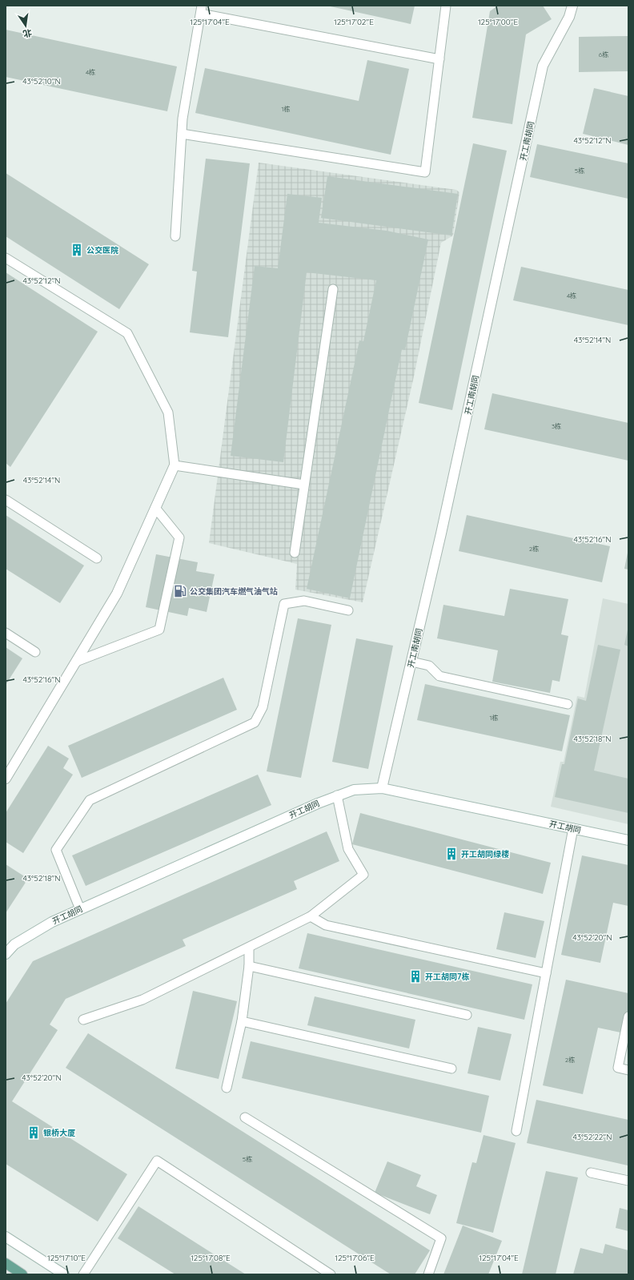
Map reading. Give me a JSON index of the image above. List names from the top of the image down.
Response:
{
  "streets": {
    "street": ["开工南胡同", "开工胡同"]
  },
  "crossings": [
    ["开工南胡同", "开工胡同"]
  ],
  "places": {
    "building": [
      "公交医院",
      "开工胡同绿楼",
      "开工胡同7栋",
      "银桥大厦"
    ],
    "fuel station": ["公交集团汽车燃气油气站"]
  },
  "house_numbers": [
    "6栋",
    "4栋",
    "1栋",
    "5栋",
    "4栋",
    "3栋",
    "2栋",
    "1栋",
    "2栋",
    "5栋"
  ],
  "north": "bottom",
  "coordinates": [
    "125°17'04\"E",
    "125°17'02\"E",
    "125°17'00\"E",
    "43°52'10\"N",
    "43°52'12\"N",
    "43°52'14\"N",
    "43°52'16\"N",
    "43°52'18\"N",
    "43°52'20\"N",
    "43°52'22\"N",
    "125°17'10\"E",
    "125°17'08\"E",
    "125°17'06\"E"
  ]
}
